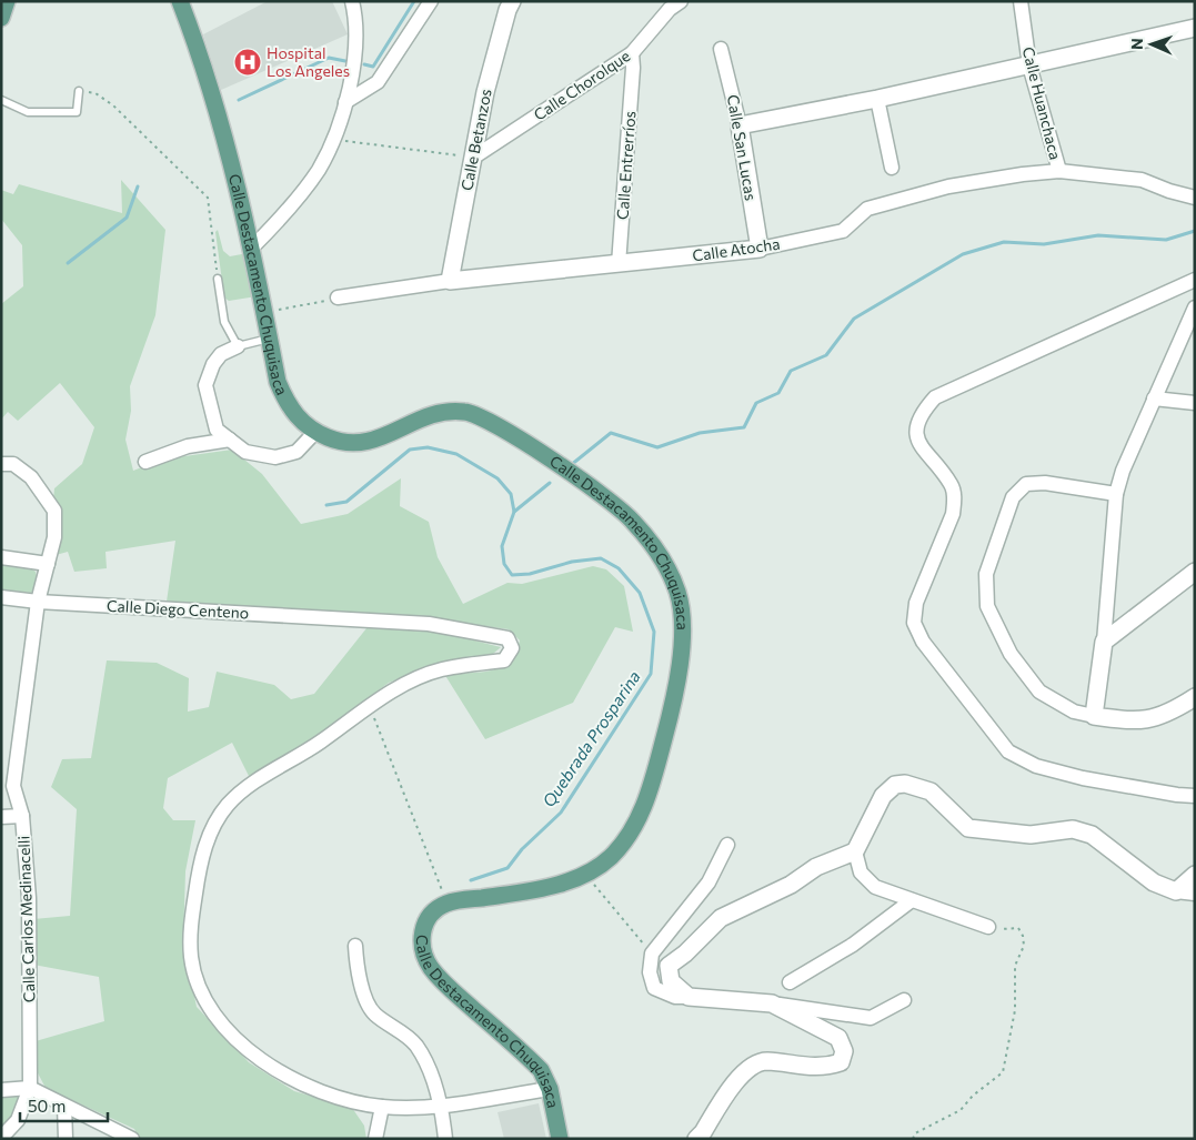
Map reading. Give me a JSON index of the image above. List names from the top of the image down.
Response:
{
  "streets": {
    "main road": ["Calle Destacamento Chuquisaca"],
    "street": [
      "Calle Chorolque",
      "Calle Huanchaca",
      "Calle Betanzos",
      "Calle San Lucas",
      "Calle Entrerríos",
      "Calle Atocha",
      "Calle Diego Centeno",
      "Calle Carlos Medinacelli"
    ]
  },
  "crossings": [
    ["Calle Chorolque", "Calle Betanzos"],
    ["Calle Chorolque", "Calle Entrerríos"],
    ["Calle Huanchaca", "Calle Atocha"],
    ["Calle Betanzos", "Calle Atocha"],
    ["Calle San Lucas", "Calle Atocha"],
    ["Calle Entrerríos", "Calle Atocha"],
    ["Calle Diego Centeno", "Calle Carlos Medinacelli"]
  ],
  "water": ["Quebrada Prosparina"],
  "places": {
    "hospital": ["Hospital Los Angeles"]
  },
  "scale_bar": "50 m",
  "north": "left"
}
